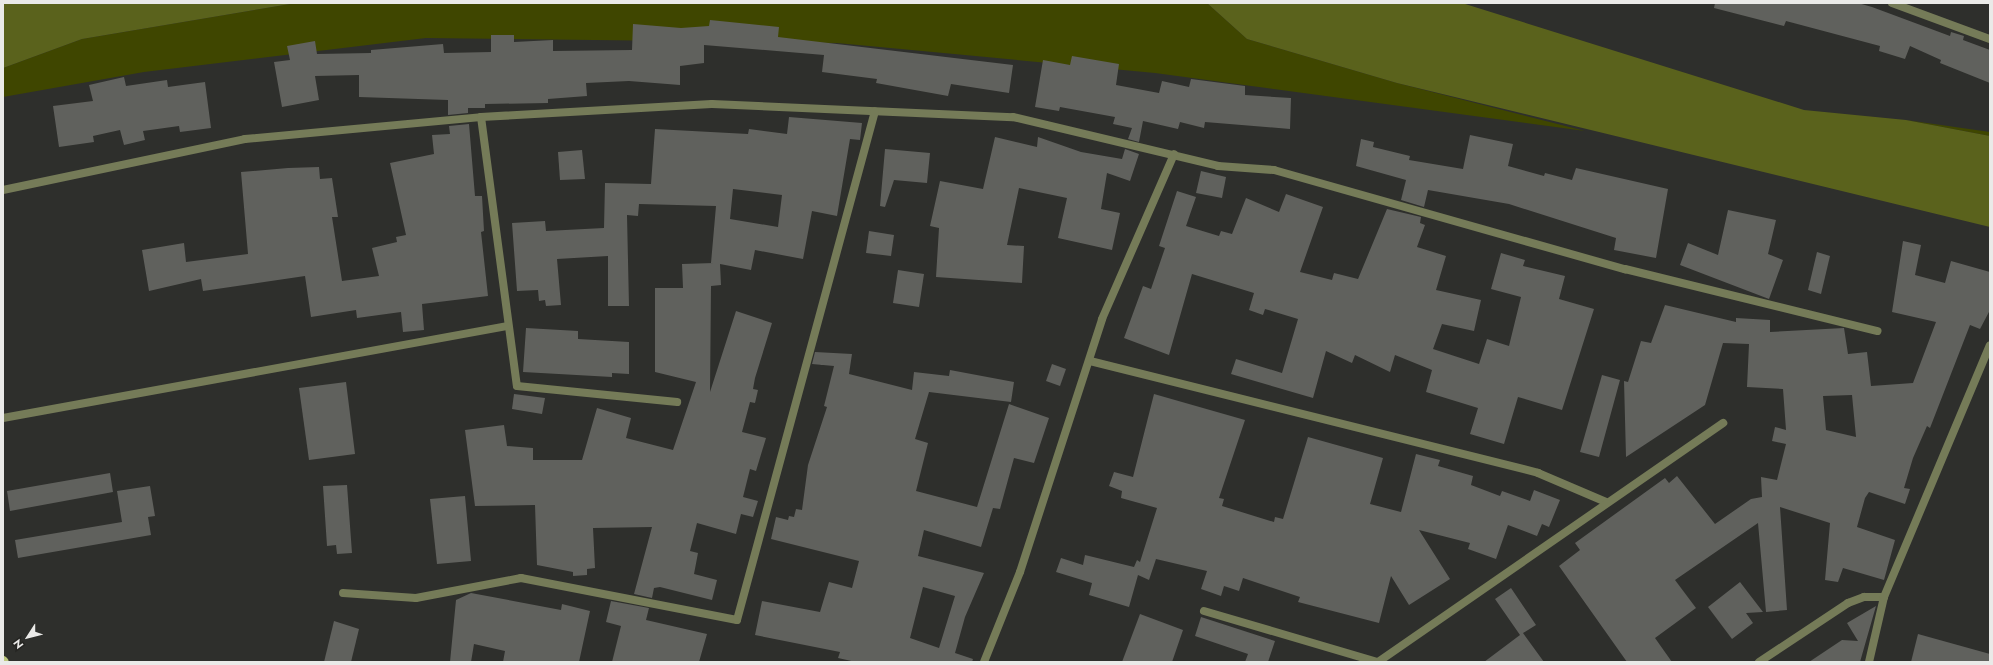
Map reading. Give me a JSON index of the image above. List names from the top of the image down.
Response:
{
  "north": "bottom left"
}
